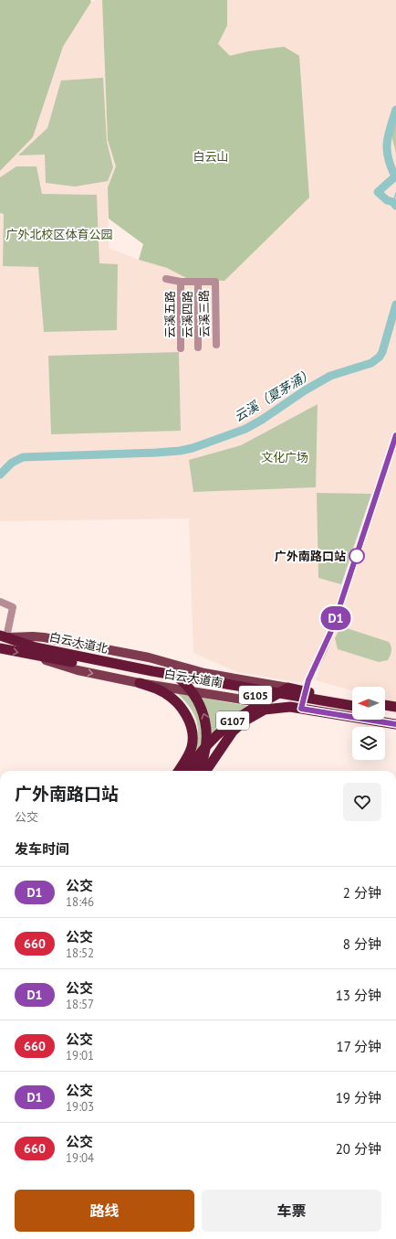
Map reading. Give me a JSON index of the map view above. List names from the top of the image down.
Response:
{
  "streets": {
    "highway": [
      "白云大道北",
      "白云大道南",
      "G105",
      "G107"
    ],
    "street": ["云溪三路", "云溪五路", "云溪四路"]
  },
  "crossings": [
    ["云溪三路", "云溪四路"],
    ["白云大道北", "白云大道南"],
    ["白云大道南", "G107"]
  ],
  "water": ["云溪（夏茅涌）"],
  "parks": ["白云山", "广外北校区体育公园", "文化广场"],
  "places": ["广外南路口站"],
  "lines": ["bus line D1"],
  "north": "left",
  "page": {
    "on_map": "D1",
    "heading": [
      ["广外南路口站", "公交"],
      "发车时间"
    ],
    "list": [
      {
        "mark": "D1",
        "name": "公交",
        "note": "18:46",
        "value": "2 分钟"
      },
      {
        "mark": "660",
        "name": "公交",
        "note": "18:52",
        "value": "8 分钟"
      },
      {
        "mark": "D1",
        "name": "公交",
        "note": "18:57",
        "value": "13 分钟"
      },
      {
        "mark": "660",
        "name": "公交",
        "note": "19:01",
        "value": "17 分钟"
      },
      {
        "mark": "D1",
        "name": "公交",
        "note": "19:03",
        "value": "19 分钟"
      },
      {
        "mark": "660",
        "name": "公交",
        "note": "19:04",
        "value": "20 分钟"
      }
    ],
    "buttons": ["路线", "车票"]
  }
}
